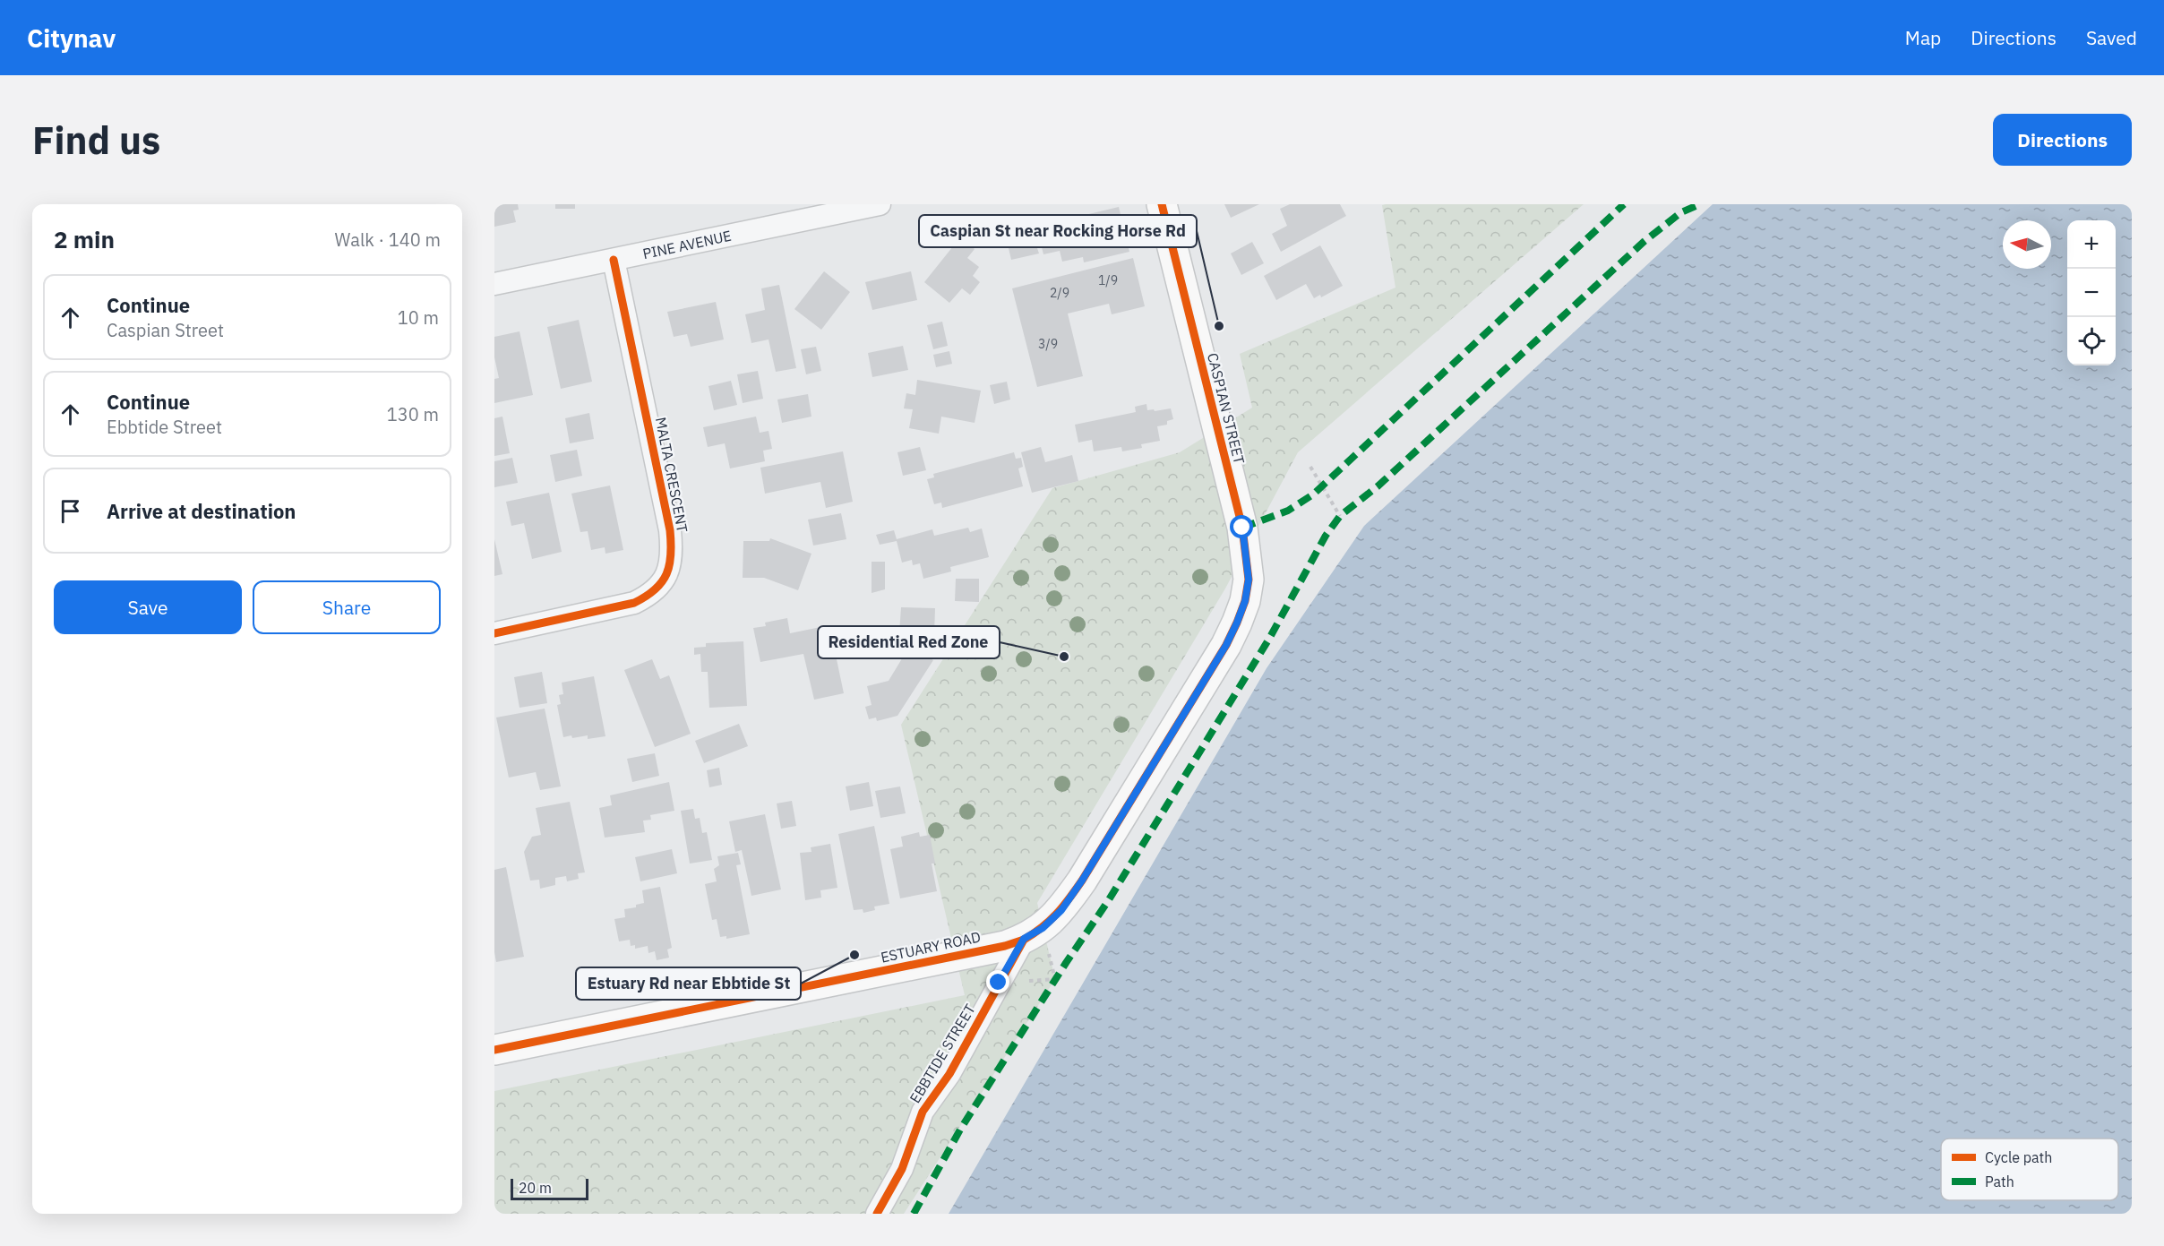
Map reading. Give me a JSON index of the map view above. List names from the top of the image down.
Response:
{
  "streets": {
    "street": [
      "PINE AVENUE",
      "CASPIAN STREET",
      "MALTA CRESCENT",
      "ESTUARY ROAD",
      "EBBTIDE STREET"
    ]
  },
  "crossings": [
    ["PINE AVENUE", "MALTA CRESCENT"],
    ["CASPIAN STREET", "EBBTIDE STREET"],
    ["ESTUARY ROAD", "EBBTIDE STREET"]
  ],
  "places": ["Caspian St near Rocking Horse Rd", "Residential Red Zone", "Estuary Rd near Ebbtide St"],
  "house_numbers": ["1/9", "2/9", "3/9"],
  "legend": ["Cycle path", "Path"],
  "scale_bar": "20 m",
  "north": "left",
  "page": {
    "header": "Citynav",
    "nav": ["Map", "Directions", "Saved"],
    "buttons": [
      "Directions",
      ["Save", "Share"]
    ],
    "title": "Find us",
    "heading": ["2 min", "Walk · 140 m"],
    "map_buttons": ["+", "−"],
    "list": [
      ["Continue", "Caspian Street", "10 m"],
      ["Continue", "Ebbtide Street", "130 m"],
      "Arrive at destination"
    ],
    "scale": "20 m"
  }
}
